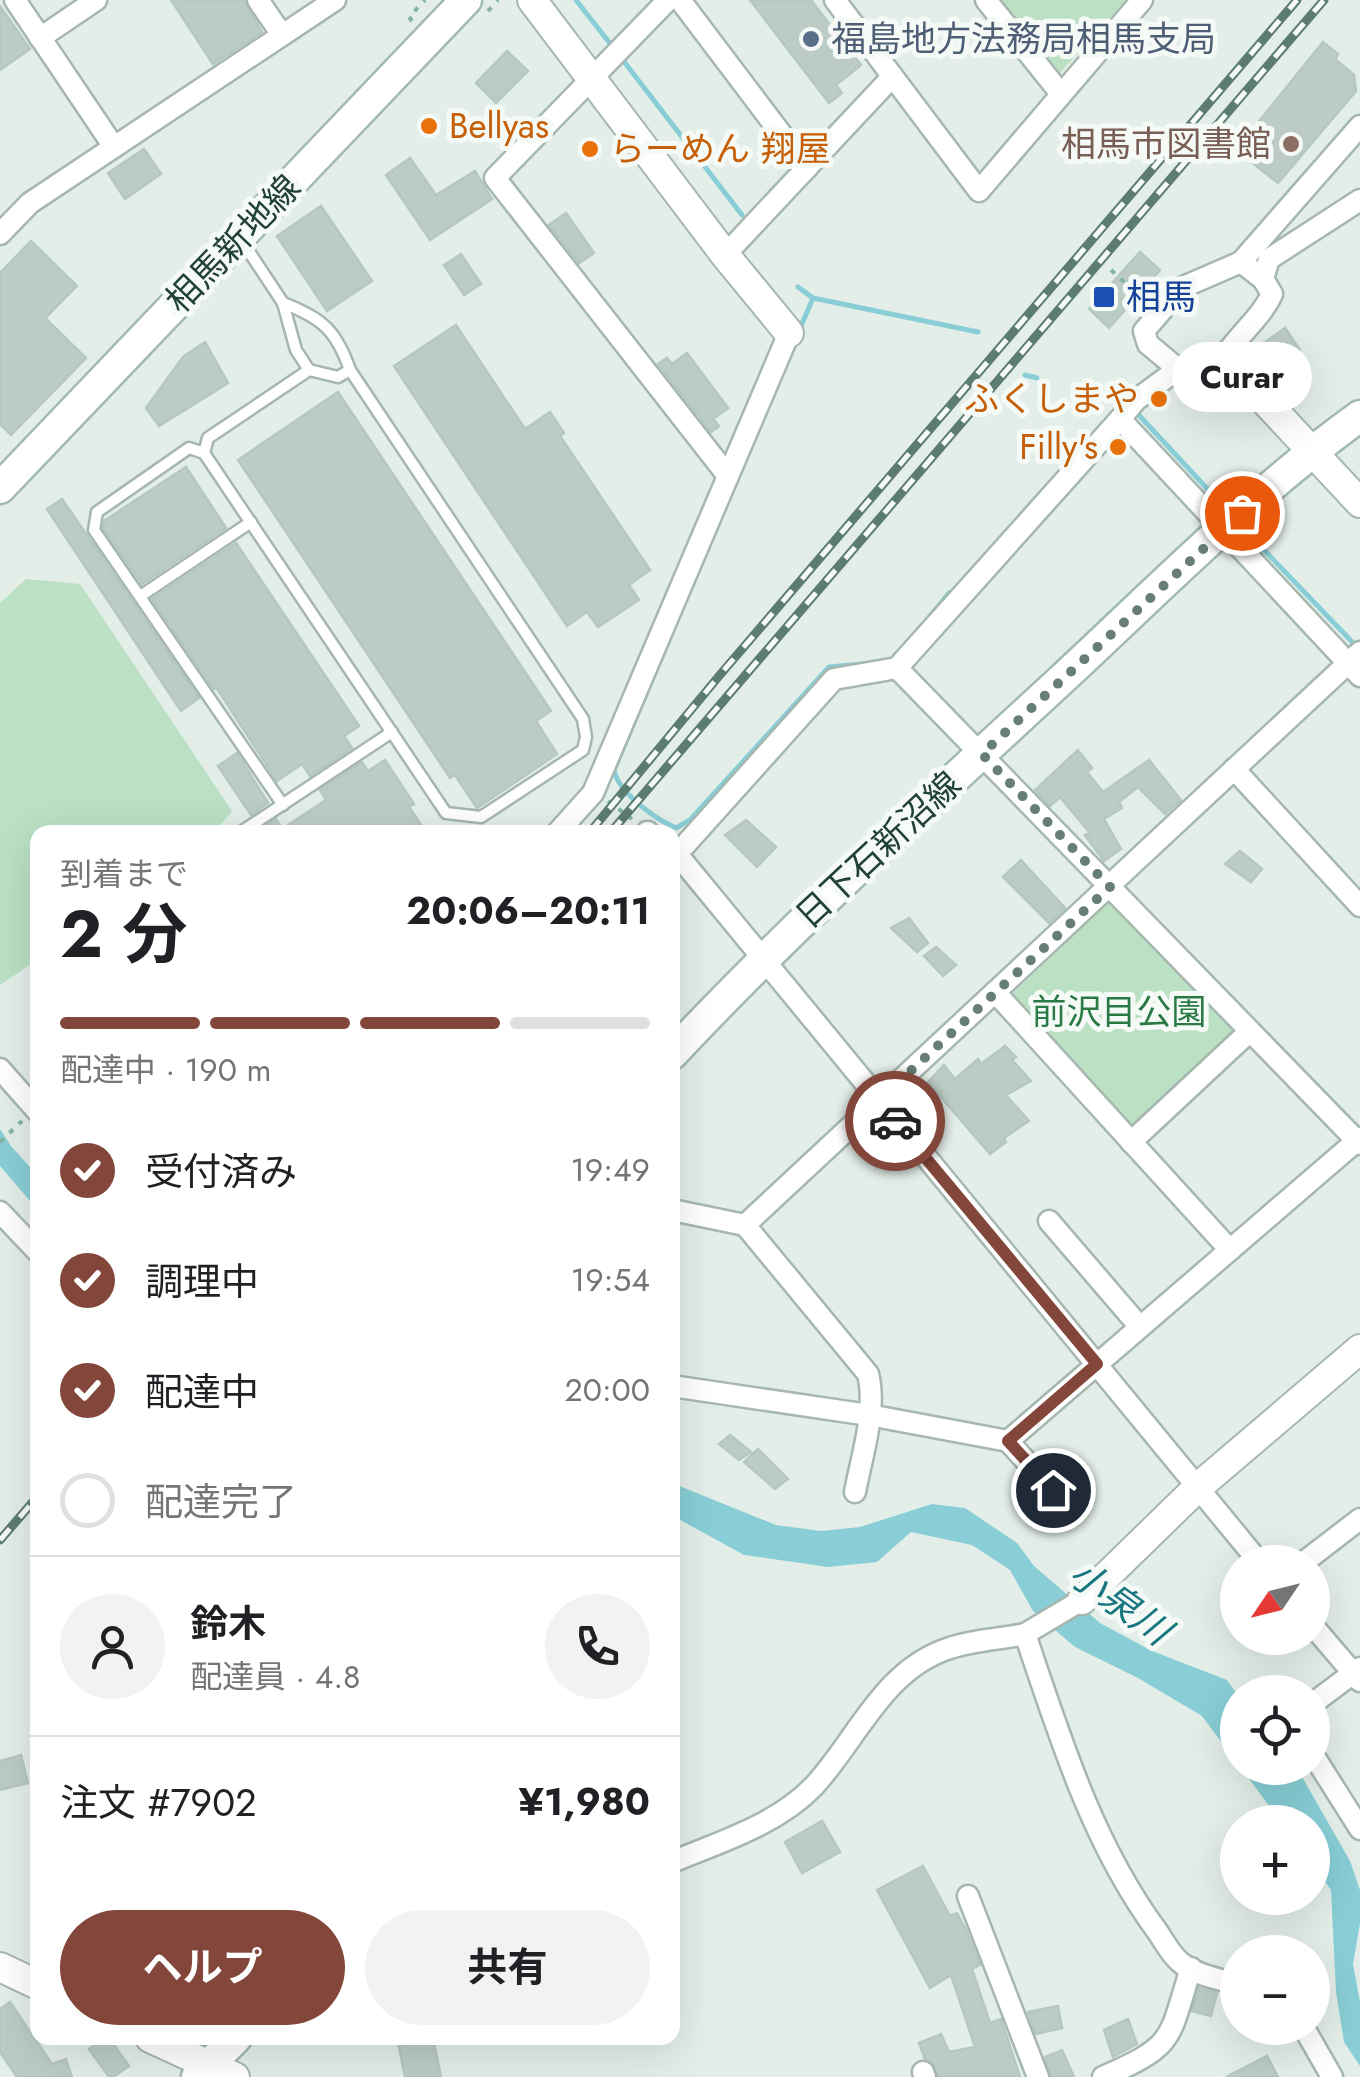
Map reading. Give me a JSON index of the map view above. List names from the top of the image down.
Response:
{
  "streets": {
    "main road": ["相馬新地線", "日下石新沼線"]
  },
  "water": ["小泉川"],
  "parks": ["前沢目公園"],
  "places": {
    "other": [
      "福島地方法務局相馬支局",
      "Bellyas",
      "相馬市図書館",
      "らーめん 翔屋",
      "ふくしまや",
      "Filly's",
      "Curar"
    ],
    "transit": ["相馬"]
  },
  "north": "bottom left",
  "page": {
    "bubble": "Curar",
    "heading": ["2 分", "到着まで", "20:06–20:11"],
    "panel": [
      "鈴木",
      "配達員 · 4.8",
      "注文 #7902",
      "¥1,980"
    ],
    "bar": "配達中 · 190 m",
    "list": [
      ["受付済み", "19:49"],
      ["調理中", "19:54"],
      ["配達中", "20:00"],
      "配達完了"
    ],
    "map_buttons": ["+", "−"],
    "buttons": ["ヘルプ", "共有"]
  }
}
